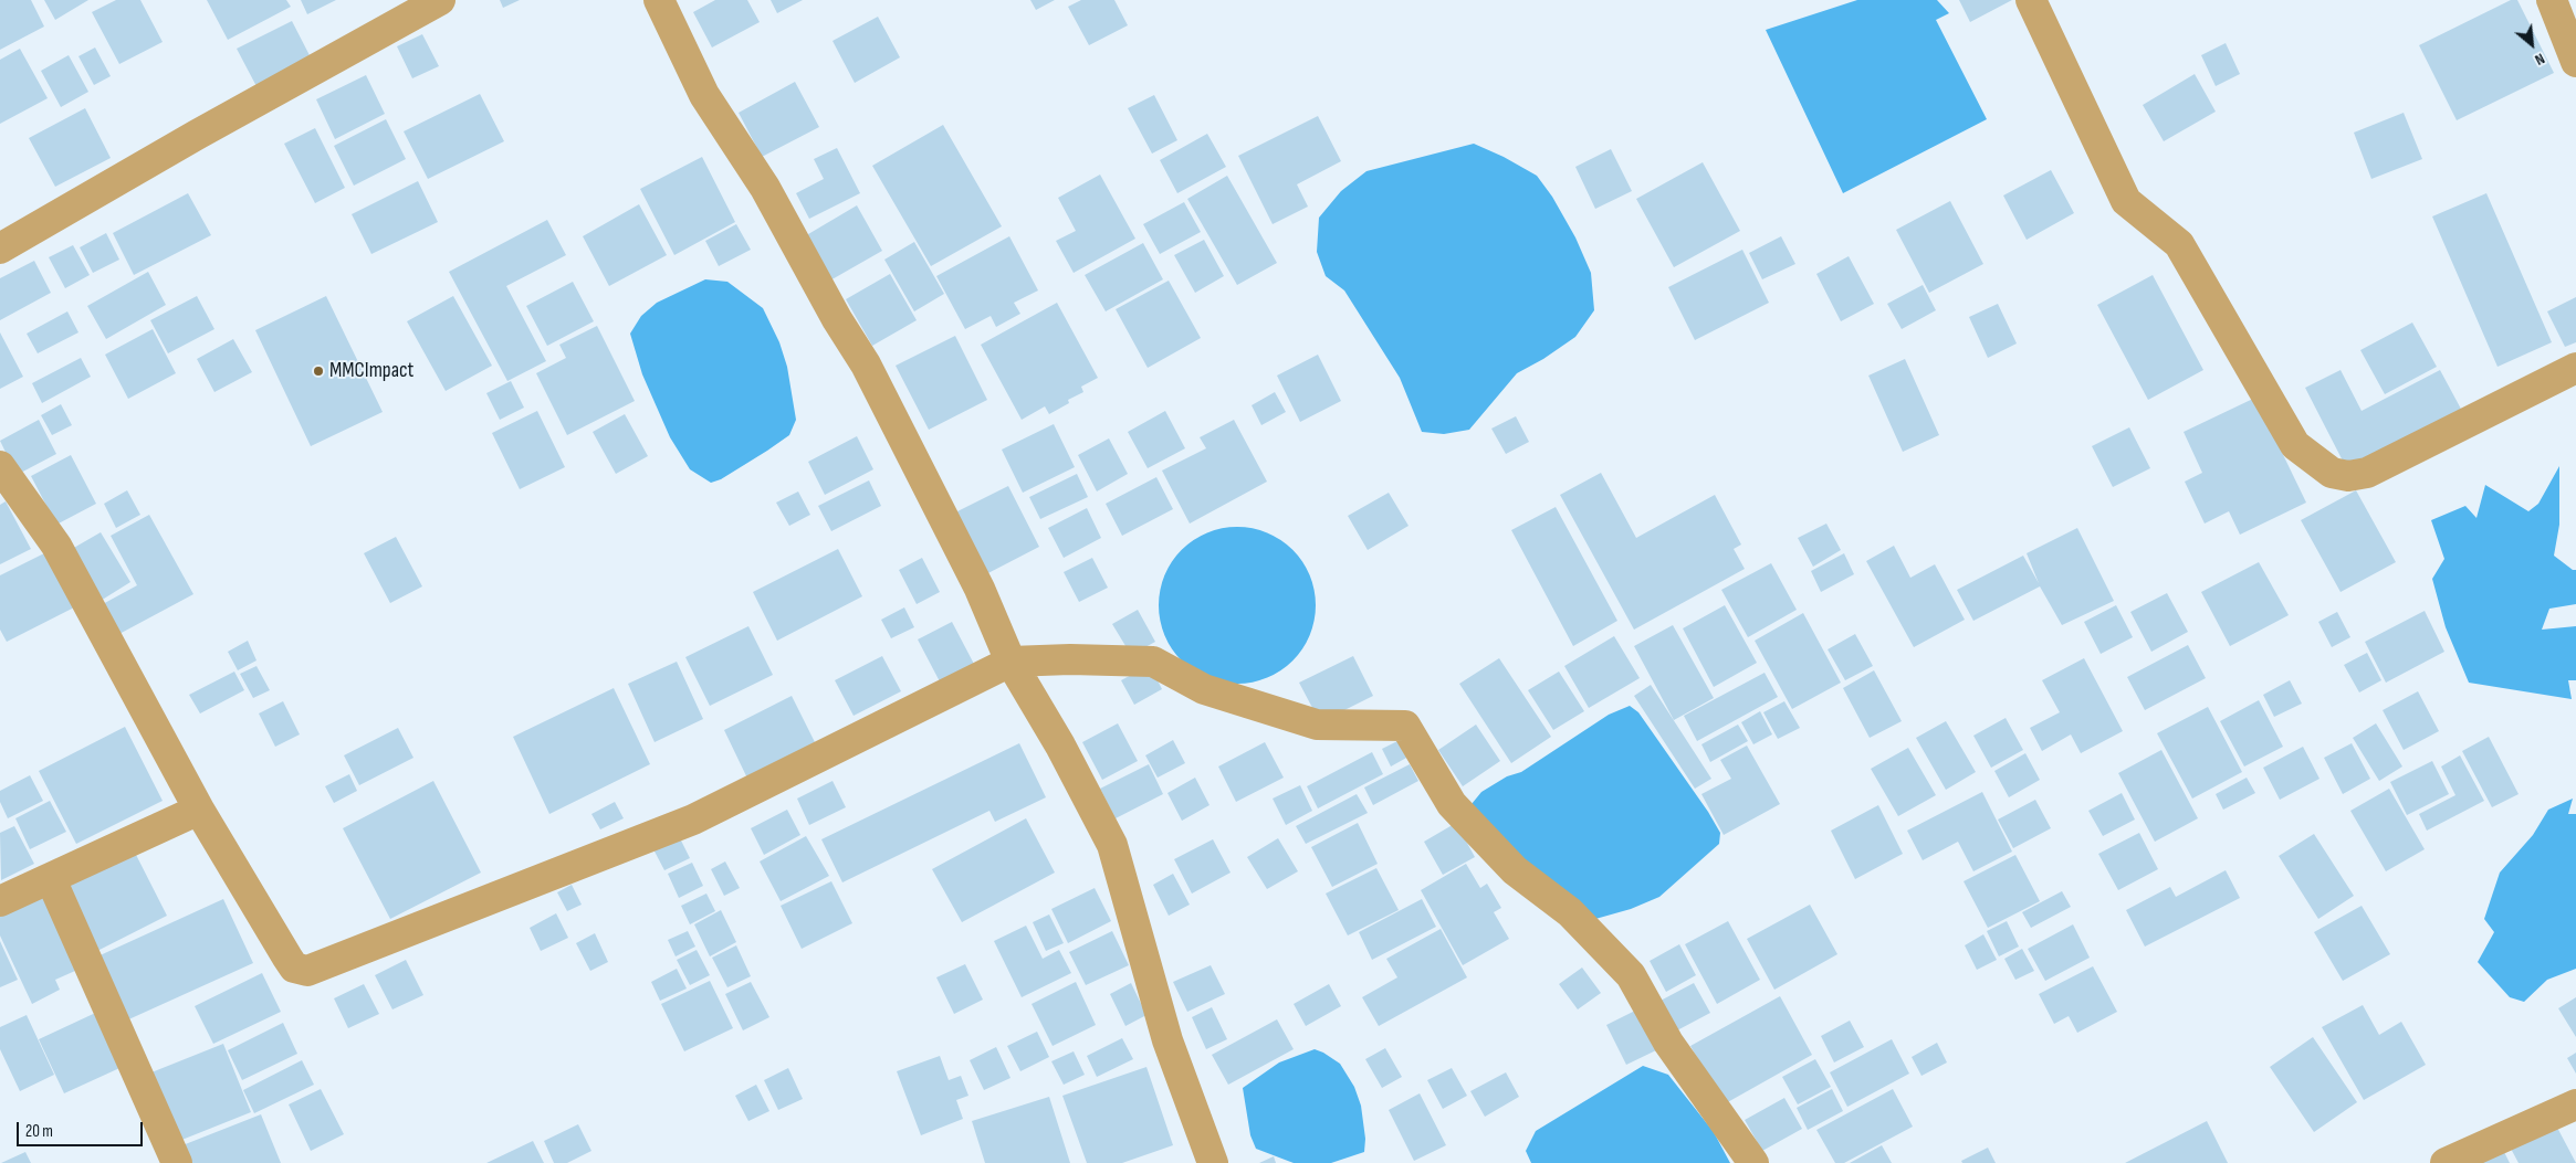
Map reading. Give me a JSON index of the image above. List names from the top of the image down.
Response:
{
  "places": ["MMCImpact"],
  "scale_bar": "20 m",
  "north": "bottom right"
}
